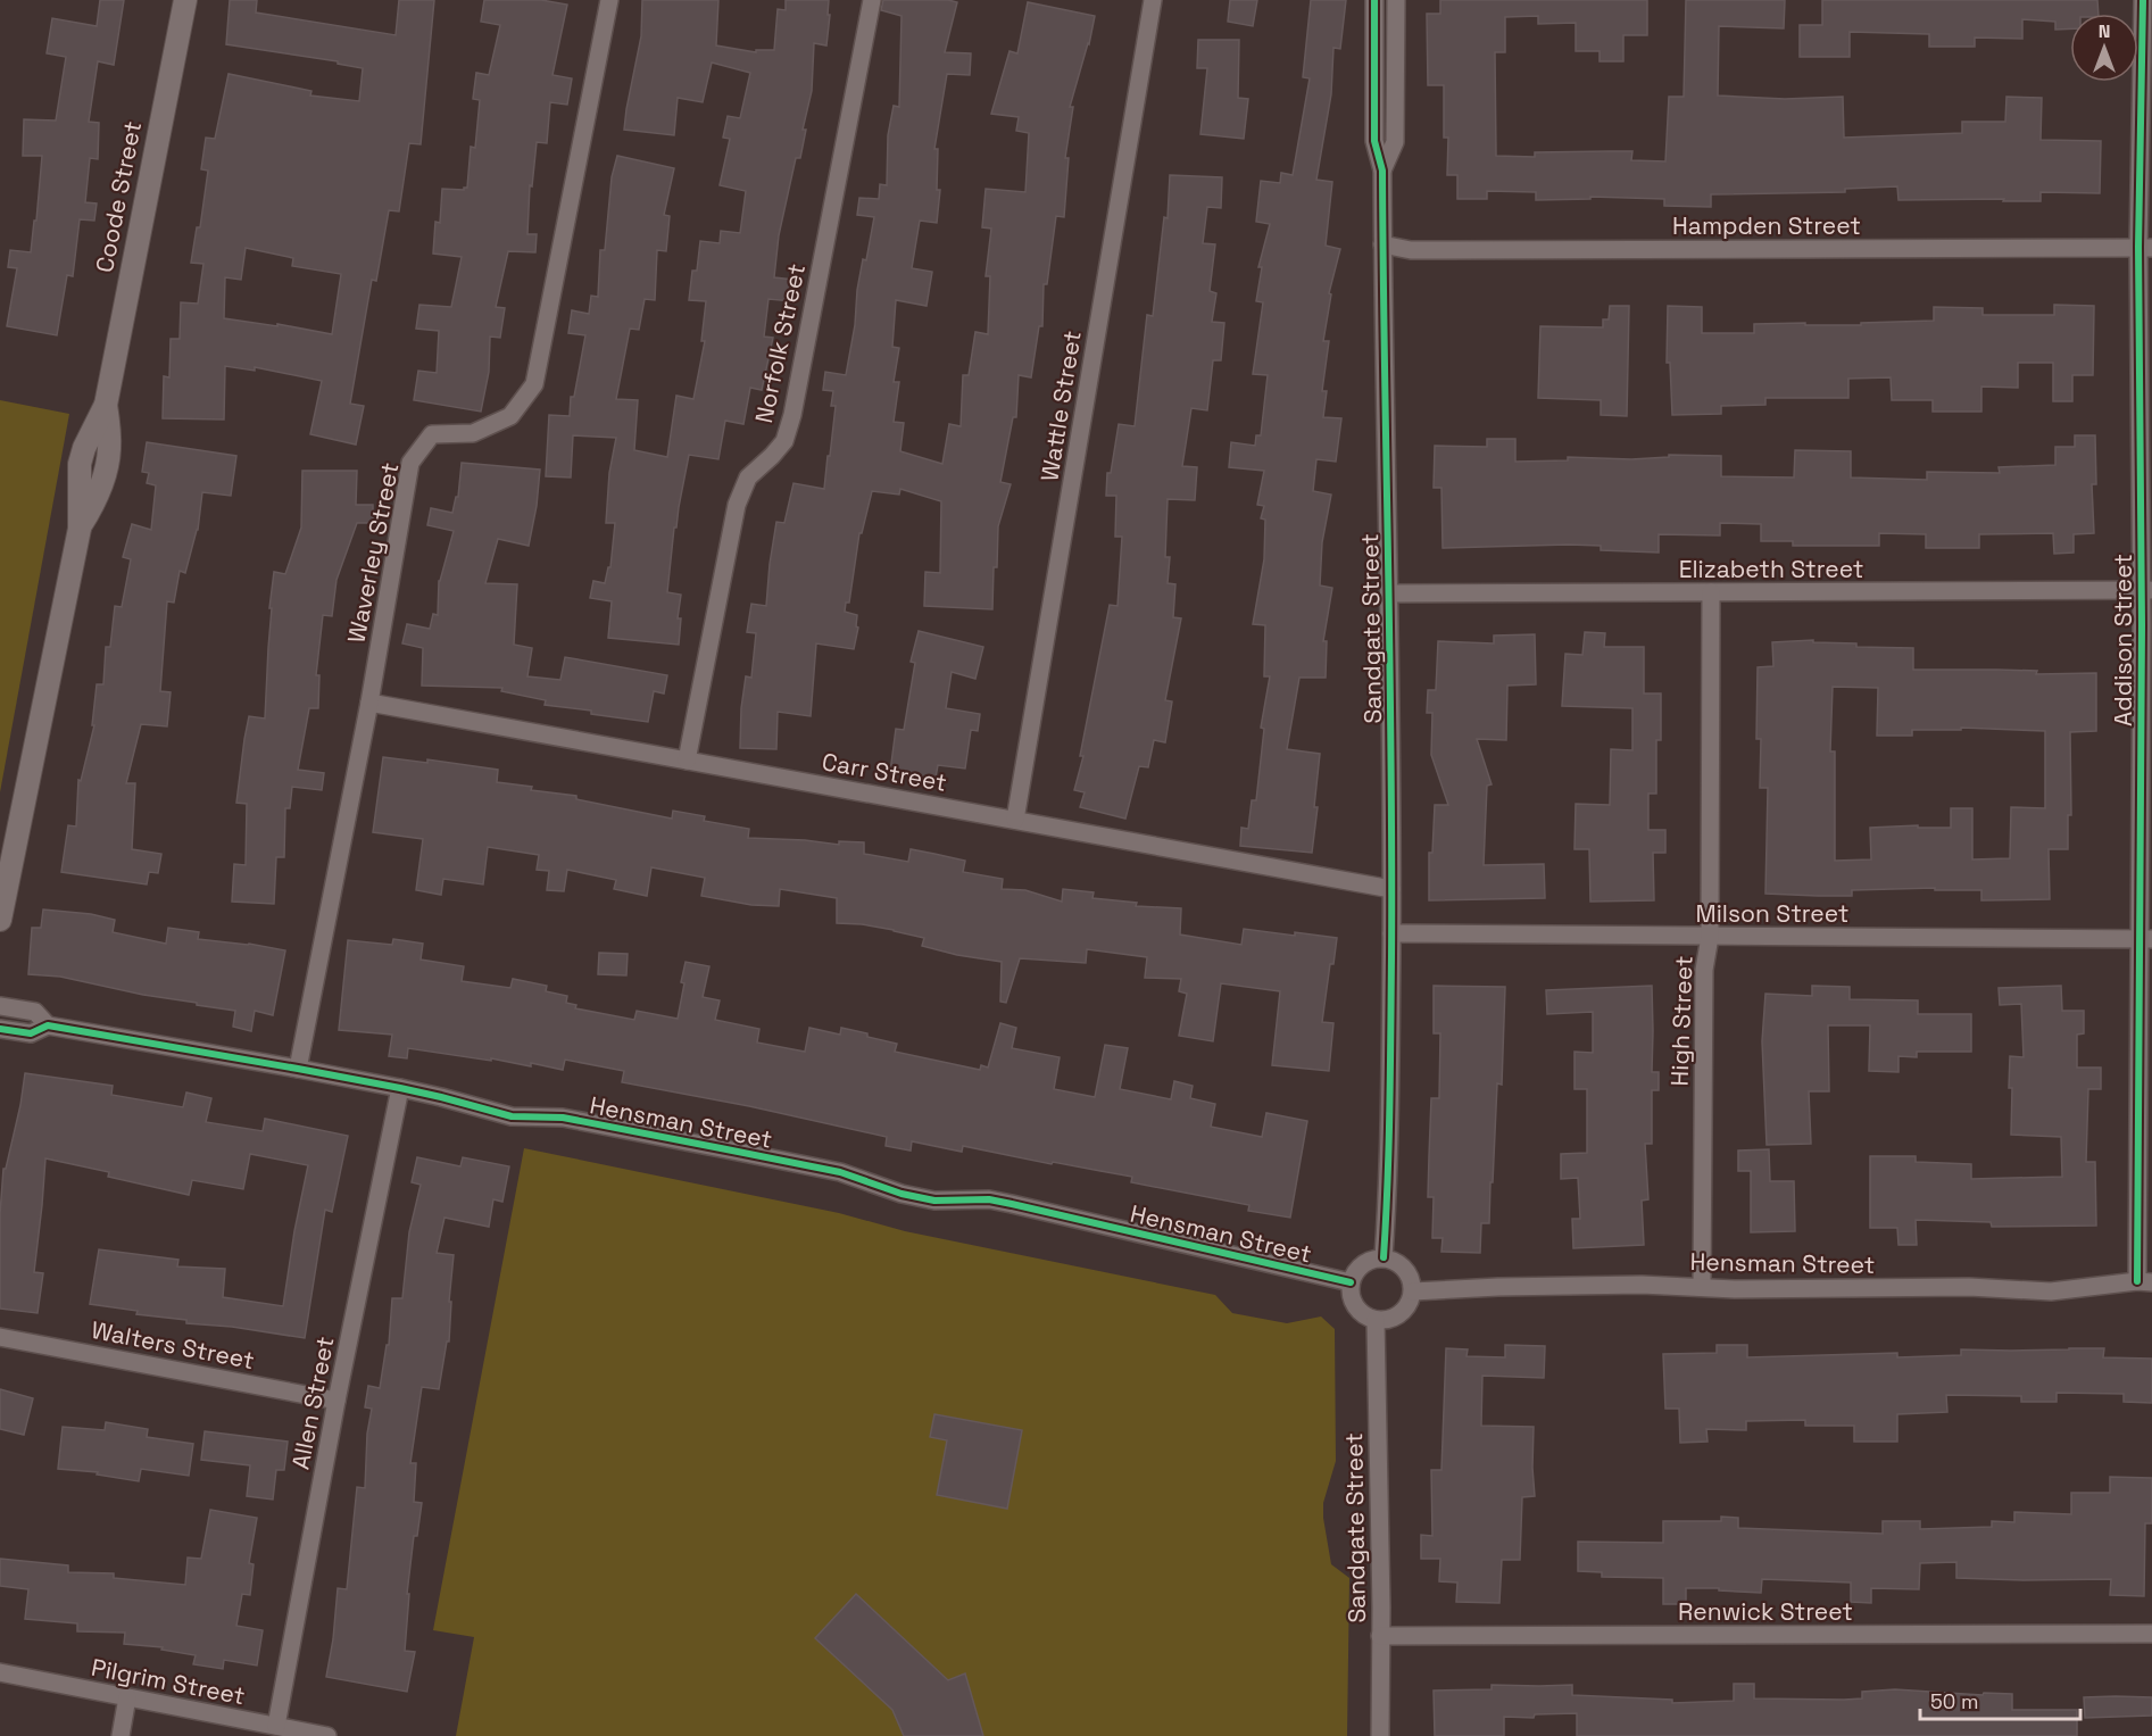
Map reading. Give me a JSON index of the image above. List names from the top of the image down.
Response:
{
  "streets": {
    "street": [
      "Coode Street",
      "Hampden Street",
      "Norfolk Street",
      "Wattle Street",
      "Waverley Street",
      "Elizabeth Street",
      "Sandgate Street",
      "Addison Street",
      "Carr Street",
      "Milson Street",
      "High Street",
      "Hensman Street",
      "Walters Street",
      "Allen Street",
      "Renwick Street",
      "Pilgrim Street"
    ]
  },
  "crossings": [
    ["Hampden Street", "Sandgate Street"],
    ["Hampden Street", "Addison Street"],
    ["Norfolk Street", "Carr Street"],
    ["Wattle Street", "Carr Street"],
    ["Waverley Street", "Carr Street"],
    ["Waverley Street", "Hensman Street"],
    ["Elizabeth Street", "Sandgate Street"],
    ["Elizabeth Street", "Addison Street"],
    ["Elizabeth Street", "High Street"],
    ["Sandgate Street", "Carr Street"],
    ["Sandgate Street", "Milson Street"],
    ["Sandgate Street", "Hensman Street"],
    ["Sandgate Street", "Renwick Street"],
    ["Addison Street", "Milson Street"],
    ["Addison Street", "Hensman Street"],
    ["Milson Street", "High Street"],
    ["High Street", "Hensman Street"],
    ["Hensman Street", "Allen Street"],
    ["Walters Street", "Allen Street"],
    ["Allen Street", "Pilgrim Street"]
  ],
  "scale_bar": "50 m",
  "north": "top"
}
